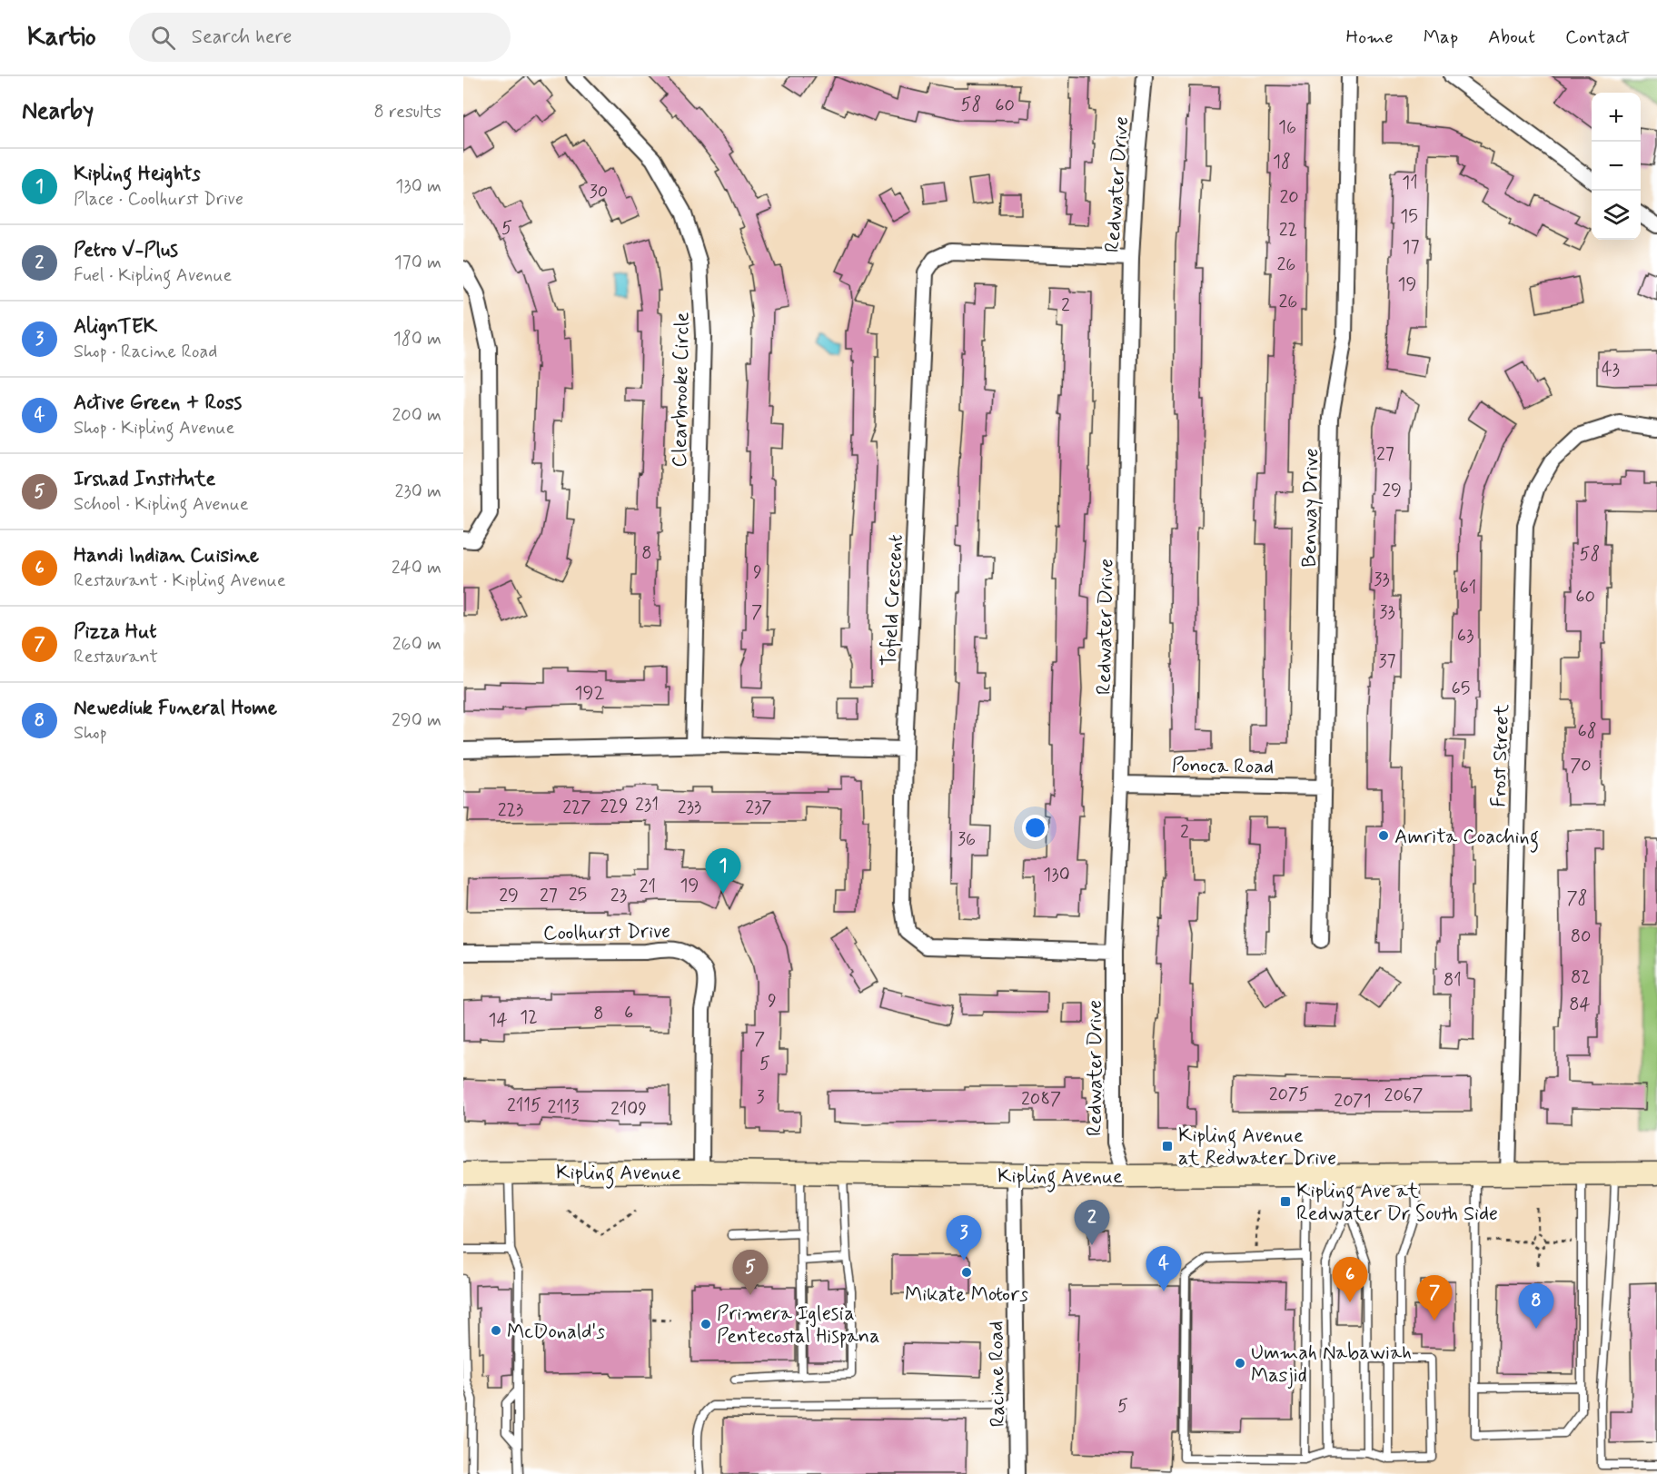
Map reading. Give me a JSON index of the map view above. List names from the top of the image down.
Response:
{
  "streets": {
    "main road": ["Kipling Avenue"],
    "street": [
      "Redwater Drive",
      "Clearbrooke Circle",
      "Benway Drive",
      "Tofield Crescent",
      "Frost Street",
      "Ponoca Road",
      "Coolhurst Drive",
      "Racine Road"
    ]
  },
  "crossings": [
    ["Redwater Drive", "Tofield Crescent"],
    ["Redwater Drive", "Ponoca Road"],
    ["Redwater Drive", "Kipling Avenue"],
    ["Benway Drive", "Ponoca Road"],
    ["Frost Street", "Kipling Avenue"],
    ["Coolhurst Drive", "Kipling Avenue"],
    ["Kipling Avenue", "Racine Road"]
  ],
  "places": {
    "other": [
      "Amrita Coaching",
      "Mikate Motors",
      "Primera Iglesia Pentecostal Hispana",
      "McDonald's",
      "Ummah Nabawiah Masjid"
    ],
    "transit": ["Kipling Avenue at Redwater Drive", "Kipling Ave at Redwater Dr South Side"]
  },
  "house_numbers": [
    "58",
    "60",
    "16",
    "18",
    "11",
    "30",
    "20",
    "15",
    "5",
    "22",
    "17",
    "26",
    "19",
    "26",
    "2",
    "43",
    "27",
    "29",
    "8",
    "58",
    "9",
    "33",
    "61",
    "60",
    "7",
    "33",
    "63",
    "37",
    "65",
    "192",
    "68",
    "70",
    "231",
    "229",
    "227",
    "233",
    "237",
    "223",
    "2",
    "36",
    "130",
    "19",
    "21",
    "25",
    "29",
    "27",
    "23",
    "78",
    "80",
    "82",
    "81",
    "9",
    "84",
    "6",
    "8",
    "12",
    "14",
    "7",
    "5",
    "2075",
    "2067",
    "3",
    "2087",
    "2071",
    "2115",
    "2113",
    "2109",
    "5"
  ],
  "page": {
    "header": "Kartio",
    "search": "Search here",
    "nav": [
      "Home",
      "Map",
      "About",
      "Contact"
    ],
    "heading": ["Nearby", "8 results"],
    "map_buttons": ["+", "−"],
    "list": [
      {
        "mark": "1",
        "name": "Kipling Heights",
        "note": "Place · Coolhurst Drive",
        "value": "130 m"
      },
      {
        "mark": "2",
        "name": "Petro V-Plus",
        "note": "Fuel · Kipling Avenue",
        "value": "170 m"
      },
      {
        "mark": "3",
        "name": "AlignTEK",
        "note": "Shop · Racine Road",
        "value": "180 m"
      },
      {
        "mark": "4",
        "name": "Active Green + Ross",
        "note": "Shop · Kipling Avenue",
        "value": "200 m"
      },
      {
        "mark": "5",
        "name": "Irshad Institute",
        "note": "School · Kipling Avenue",
        "value": "230 m"
      },
      {
        "mark": "6",
        "name": "Handi Indian Cuisine",
        "note": "Restaurant · Kipling Avenue",
        "value": "240 m"
      },
      {
        "mark": "7",
        "name": "Pizza Hut",
        "note": "Restaurant",
        "value": "260 m"
      },
      {
        "mark": "8",
        "name": "Newediuk Funeral Home",
        "note": "Shop",
        "value": "290 m"
      }
    ],
    "pins": [
      "1",
      "2",
      "3",
      "4",
      "5",
      "6",
      "7",
      "8"
    ]
  }
}
